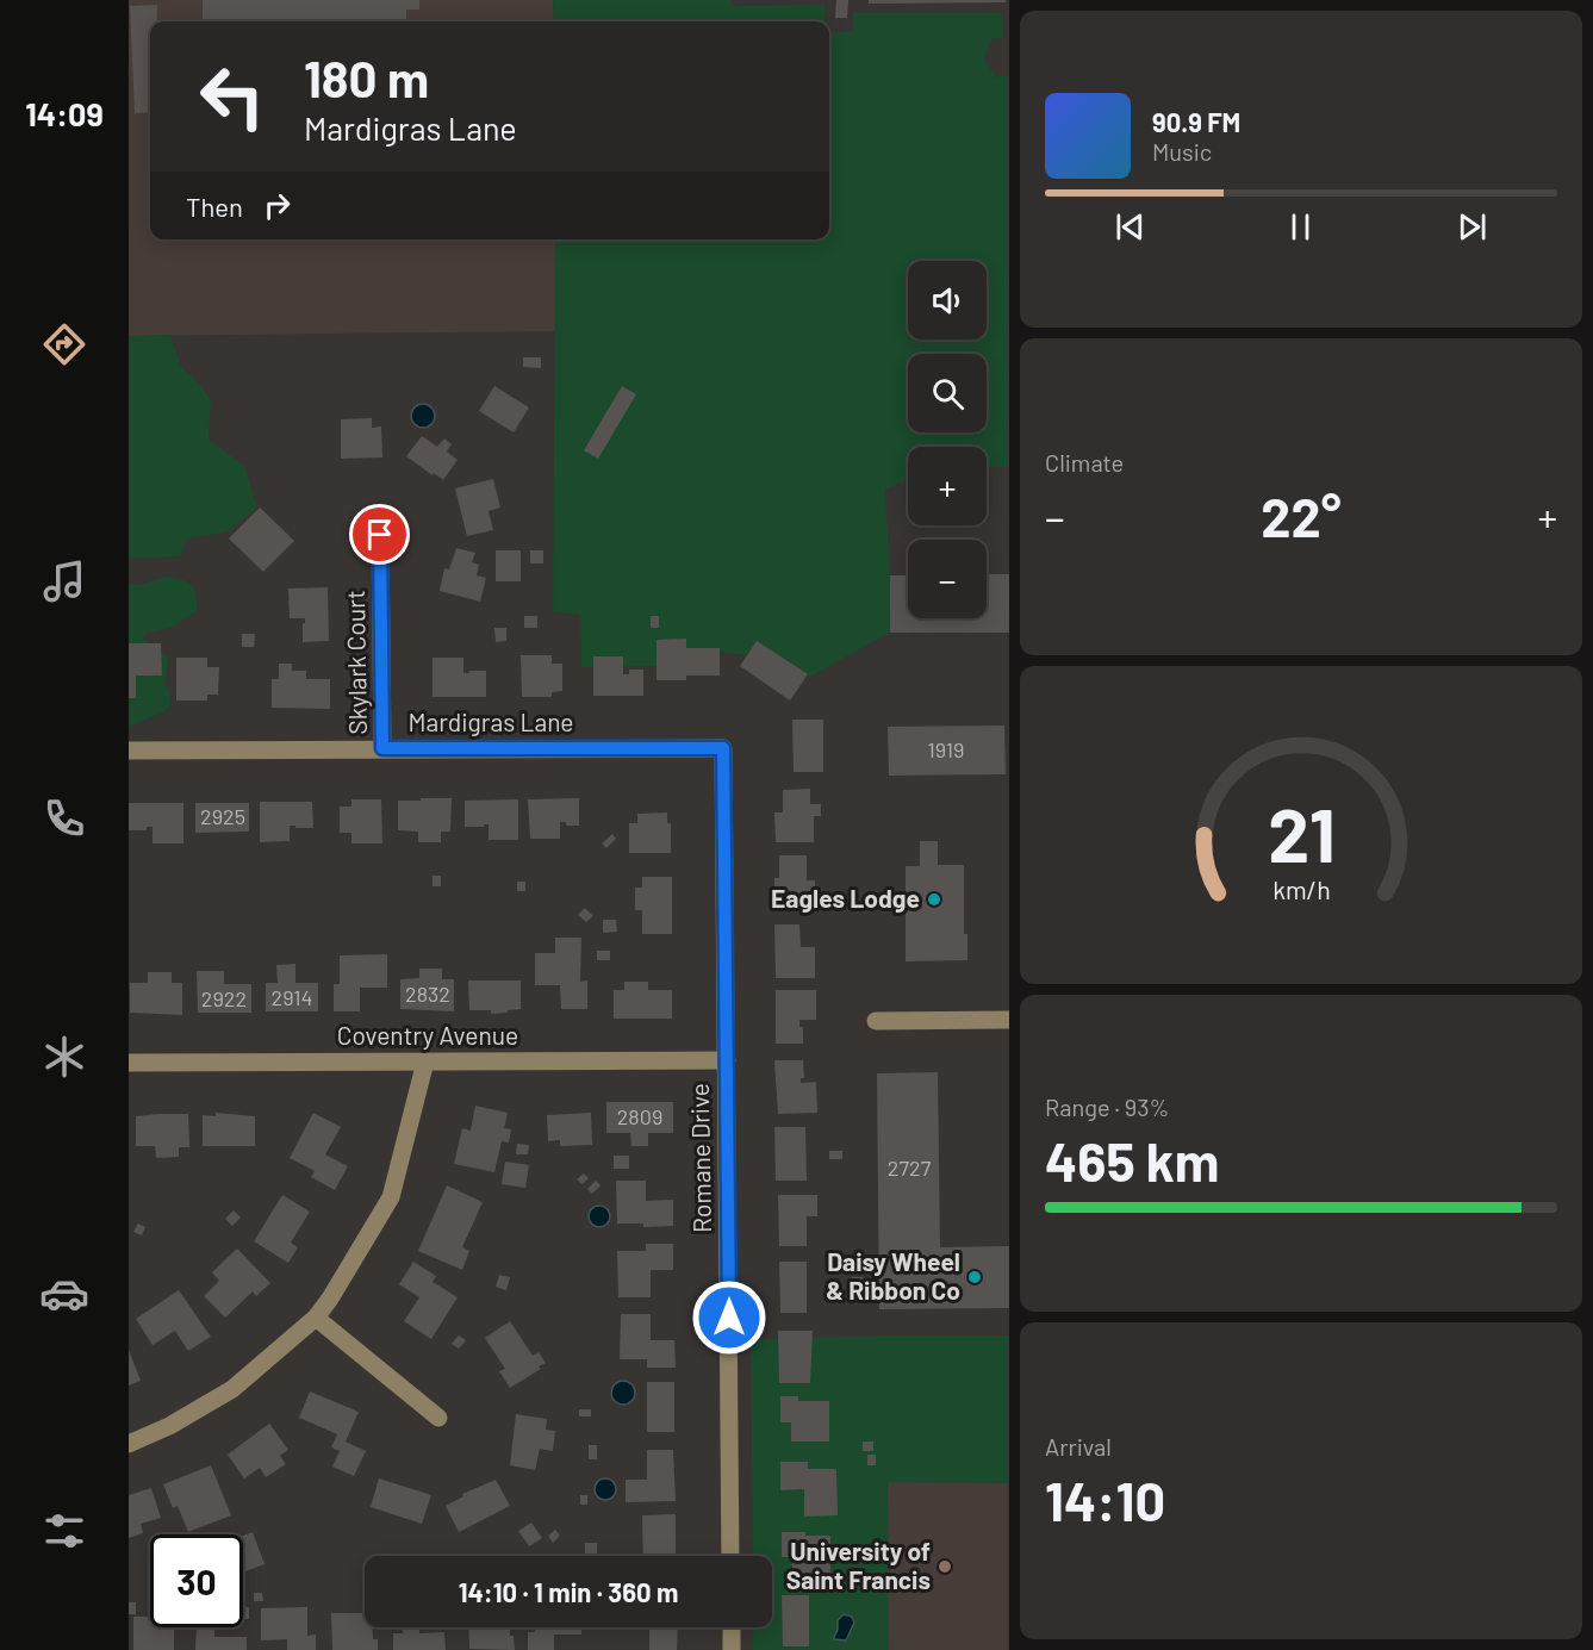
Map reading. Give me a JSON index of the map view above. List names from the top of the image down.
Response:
{
  "streets": {
    "street": [
      "Skylark Court",
      "Mardigras Lane",
      "Coventry Avenue",
      "Romane Drive"
    ]
  },
  "crossings": [
    ["Skylark Court", "Mardigras Lane"],
    ["Mardigras Lane", "Romane Drive"],
    ["Coventry Avenue", "Romane Drive"]
  ],
  "places": ["Eagles Lodge", "Daisy Wheel & Ribbon Co", "University of Saint Francis"],
  "house_numbers": [
    "1919",
    "2925",
    "2832",
    "2914",
    "2922",
    "2809",
    "2727"
  ],
  "page": {
    "tabs": "14:09",
    "turn": ["180 m", "Mardigras Lane"],
    "song": ["90.9 FM", "Music"],
    "then": "Then",
    "map_buttons": ["+", "−"],
    "tile": [
      "Climate",
      ["Range · 93%", "465 km"],
      ["Arrival", "14:10"]
    ],
    "heat": ["−", "22°", "+"],
    "limit": "30",
    "trip": "14:10 · 1 min · 360 m",
    "gauge": ["21", "km/h"]
  }
}
